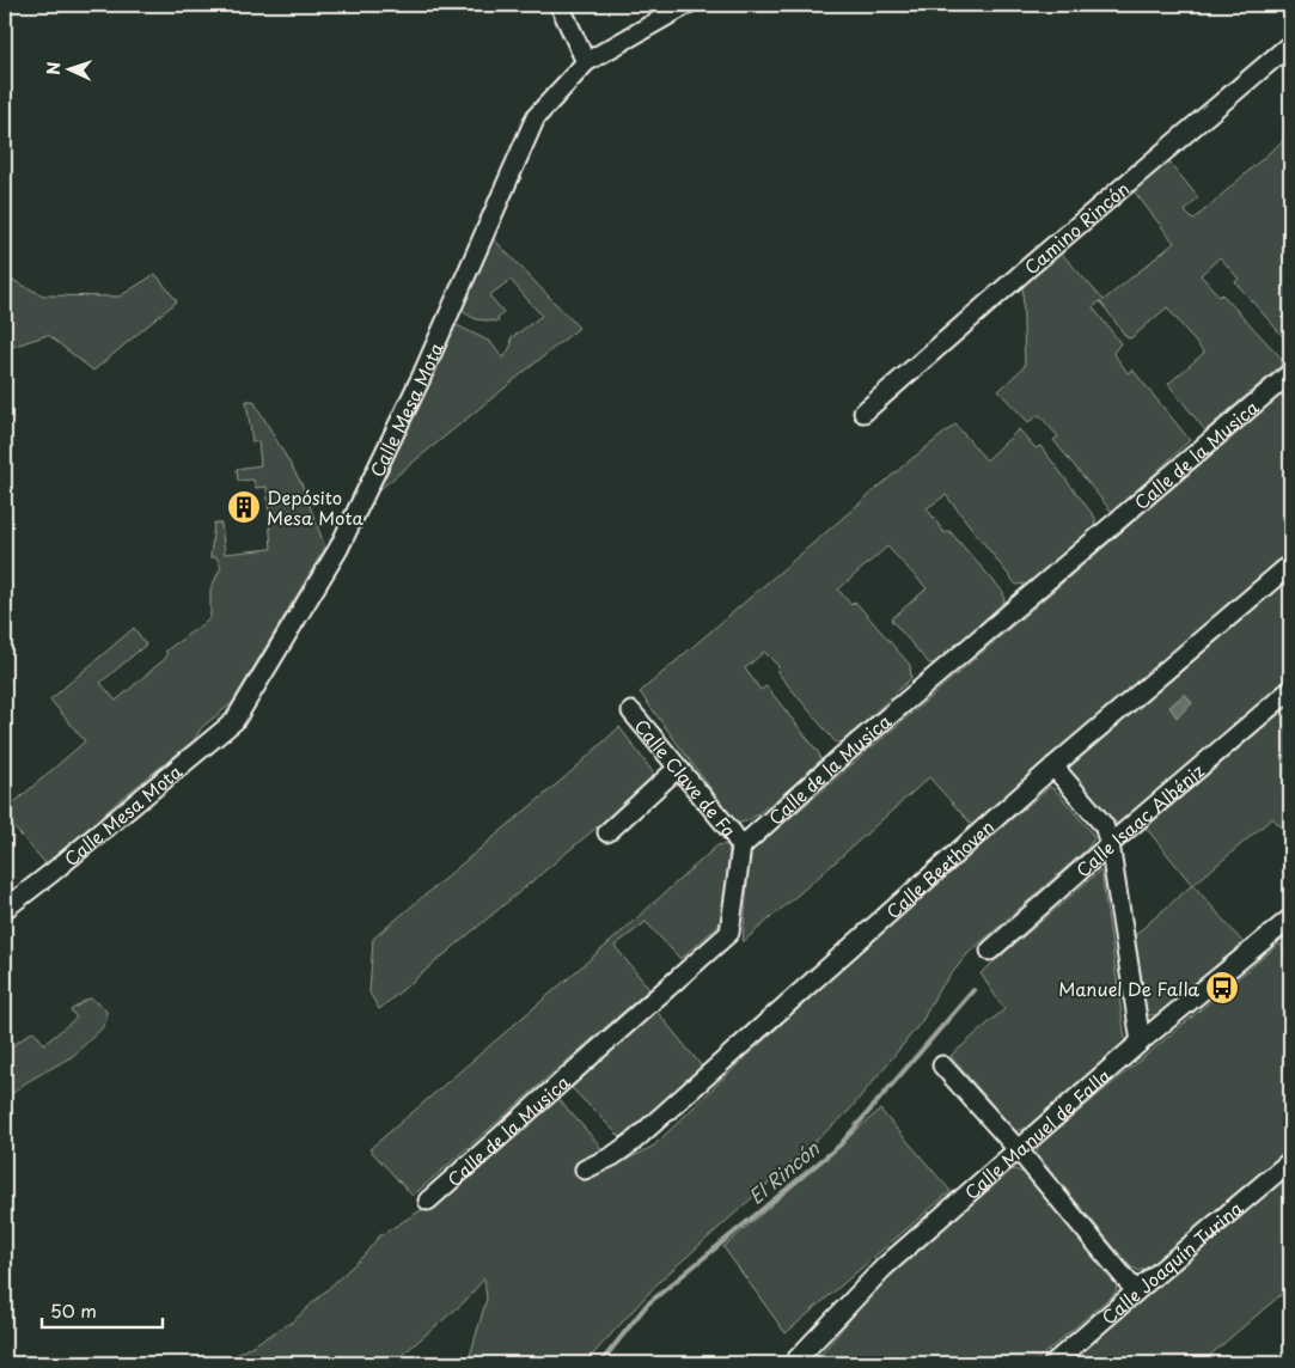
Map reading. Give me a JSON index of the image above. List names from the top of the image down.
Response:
{
  "streets": {
    "street": [
      "Camino Rincón",
      "Calle Mesa Mota",
      "Calle de la Musica",
      "Calle Clave de Fa",
      "Calle Isaac Albéniz",
      "Calle Beethoven",
      "Calle Manuel de Falla",
      "Calle Joaquín Turina"
    ]
  },
  "crossings": [
    ["Calle de la Musica", "Calle Clave de Fa"]
  ],
  "water": ["El Rincón"],
  "places": {
    "building": ["Depósito Mesa Mota"],
    "bus stop": ["Manuel De Falla"]
  },
  "scale_bar": "50 m",
  "north": "left"
}
